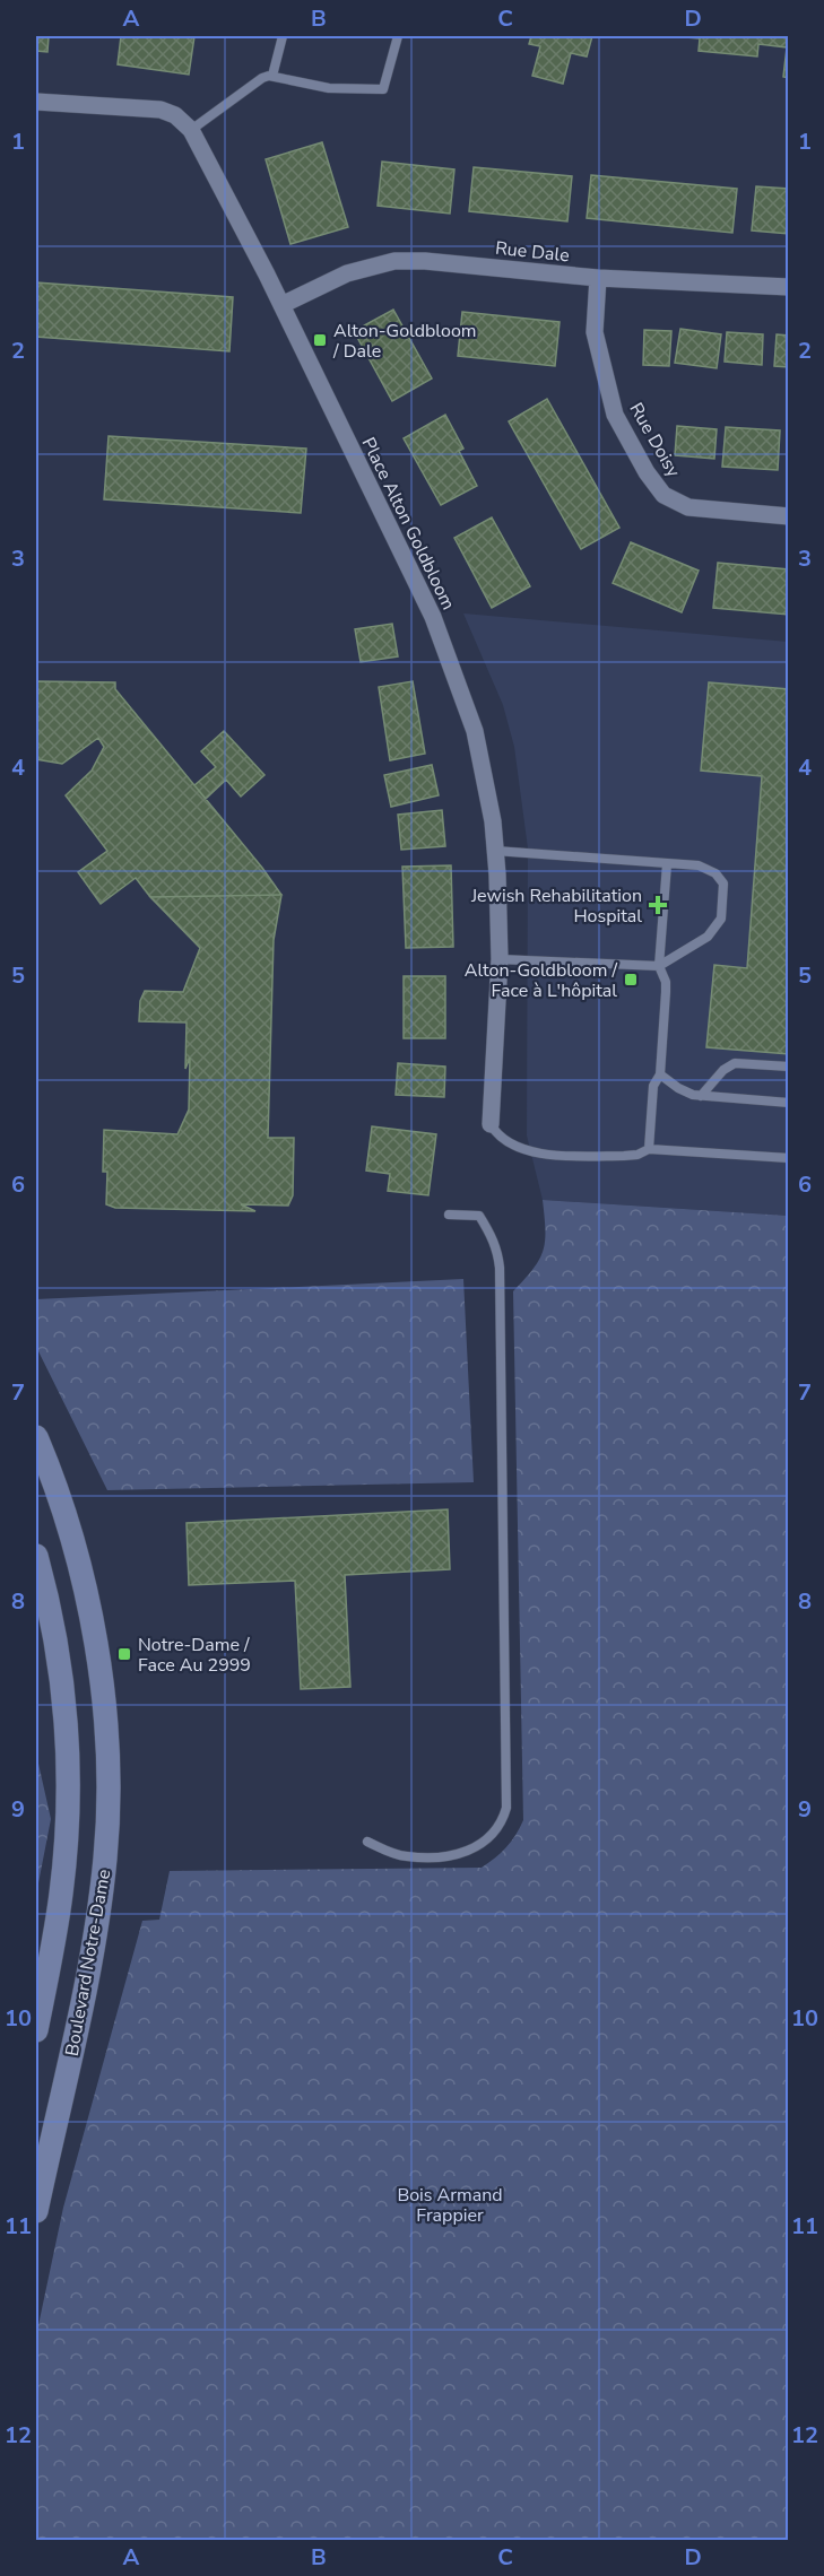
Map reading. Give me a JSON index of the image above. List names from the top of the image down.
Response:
{
  "streets": {
    "street": [
      "Rue Dale",
      "Rue Doisy",
      "Place Alton Goldbloom",
      "Boulevard Notre-Dame"
    ]
  },
  "crossings": [
    ["Rue Dale", "Rue Doisy"],
    ["Rue Dale", "Place Alton Goldbloom"]
  ],
  "parks": ["Bois Armand Frappier"],
  "places": {
    "transit": ["Alton-Goldbloom / Dale", "Alton-Goldbloom / Face à L'hôpital", "Notre-Dame / Face Au 2999"],
    "health": ["Jewish Rehabilitation Hospital"]
  },
  "grid": {
    "columns": [
      "A",
      "B",
      "C",
      "D"
    ],
    "rows": [
      "1",
      "2",
      "3",
      "4",
      "5",
      "6",
      "7",
      "8",
      "9",
      "10",
      "11",
      "12"
    ]
  }
}
